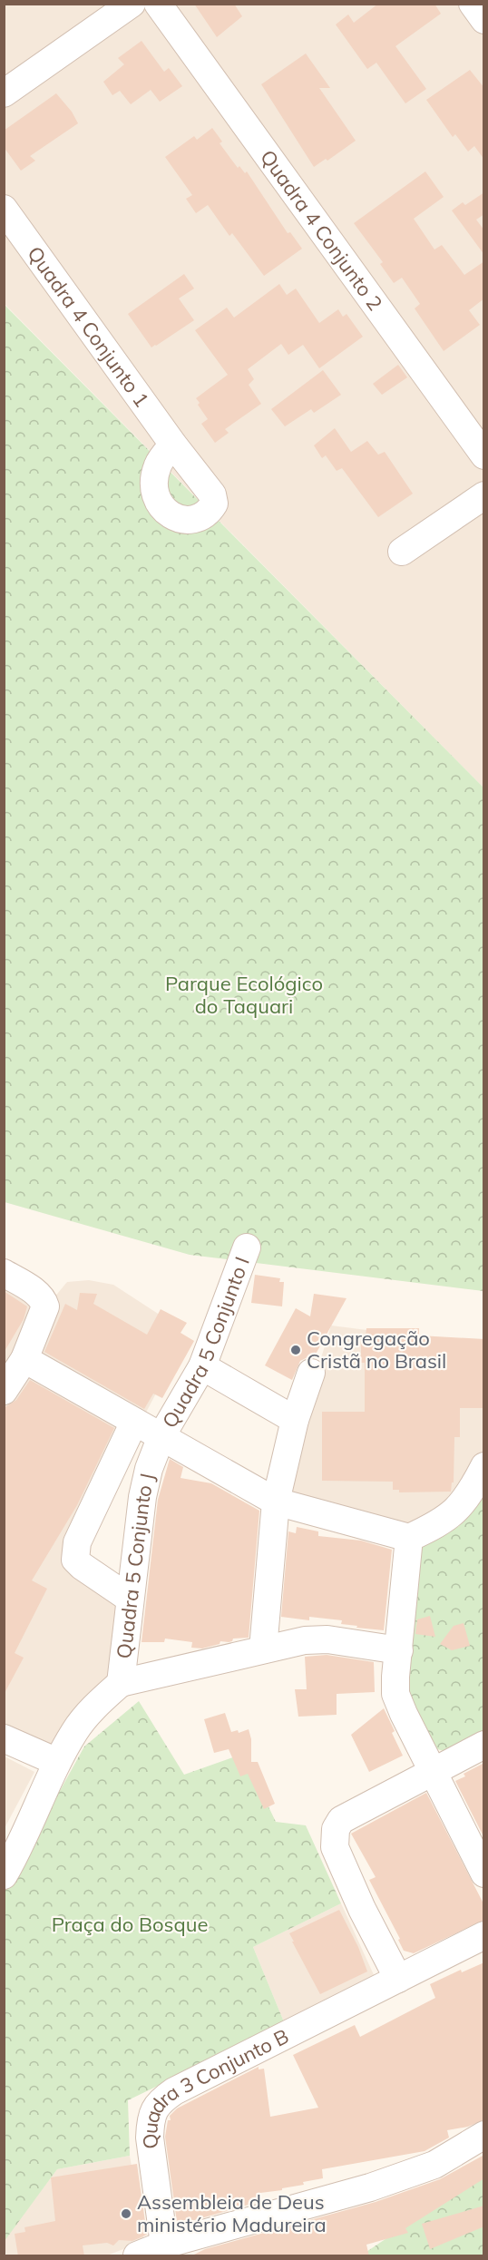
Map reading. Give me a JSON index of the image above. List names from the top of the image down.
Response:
{
  "streets": {
    "street": [
      "Quadra 4 Conjunto 2",
      "Quadra 4 Conjunto 1",
      "Quadra 5 Conjunto I",
      "Quadra 5 Conjunto J",
      "Quadra 3 Conjunto B"
    ]
  },
  "crossings": [
    ["Quadra 5 Conjunto I", "Quadra 5 Conjunto J"]
  ],
  "parks": ["Parque Ecológico do Taquari", "Praça do Bosque"],
  "places": ["Congregação Cristã no Brasil", "Assembleia de Deus ministério Madureira"]
}
